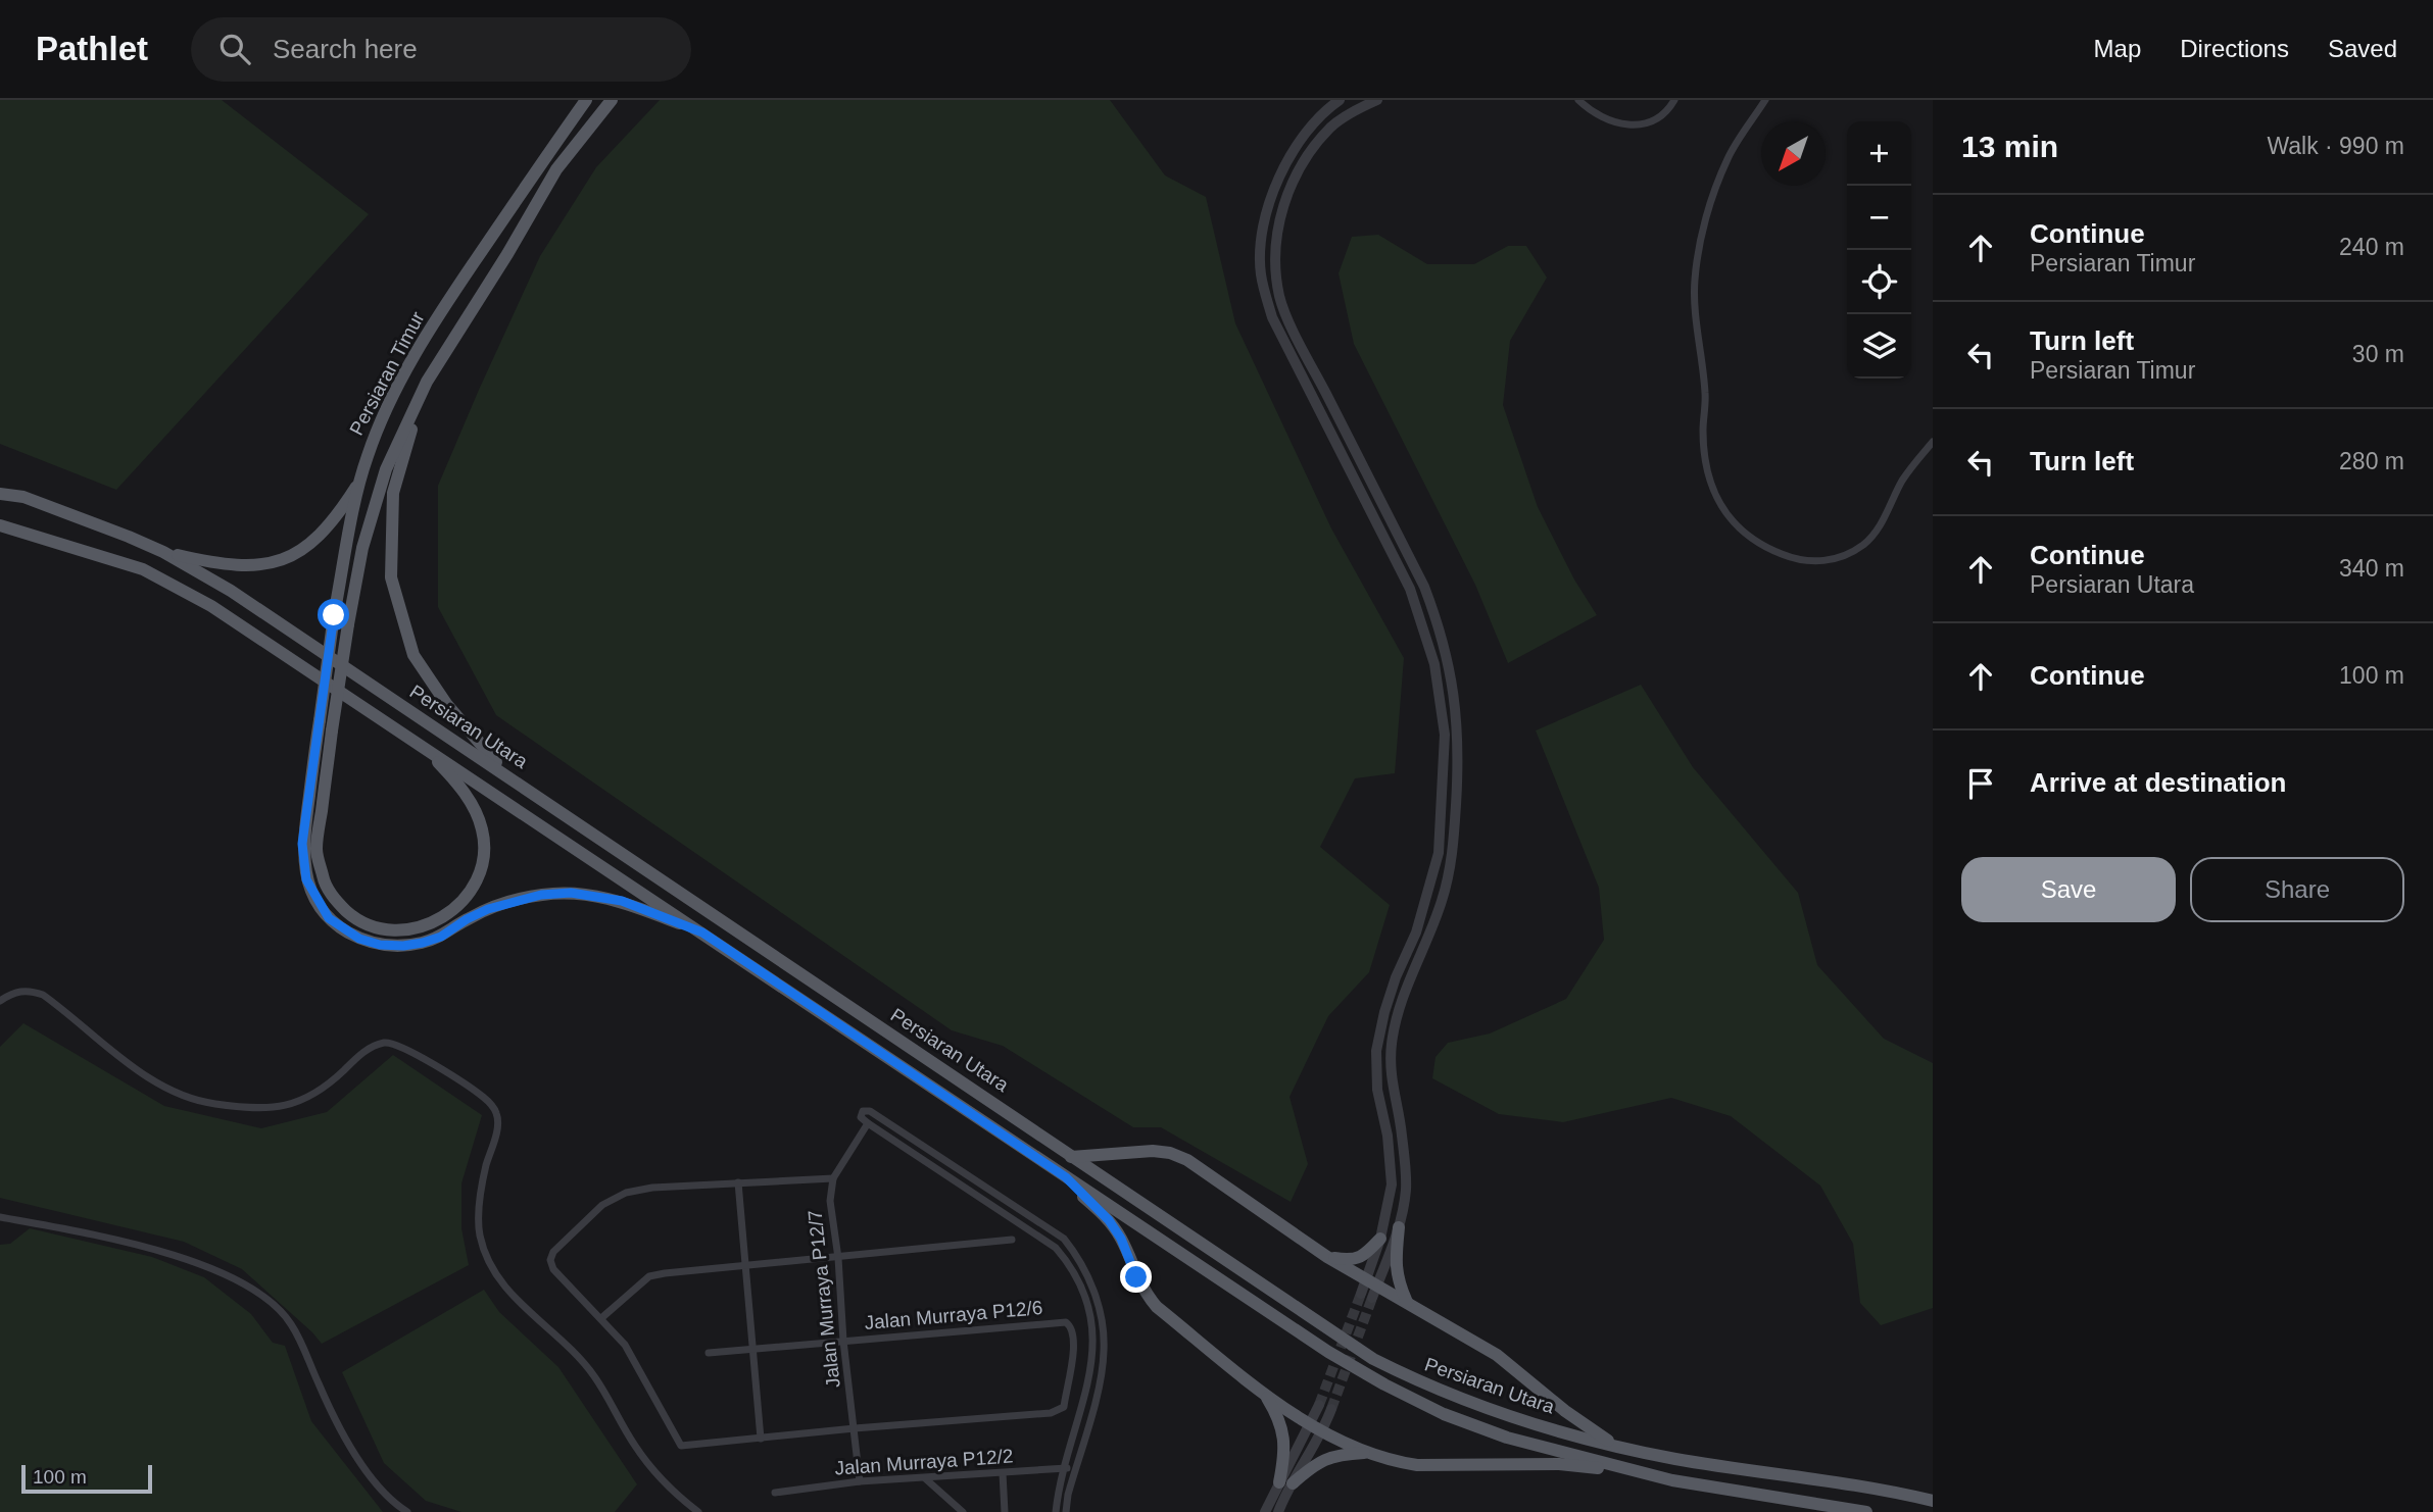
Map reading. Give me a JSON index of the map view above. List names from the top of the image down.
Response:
{
  "streets": {
    "main road": ["Persiaran Timur", "Persiaran Utara"],
    "street": ["Jalan Murraya P12/7", "Jalan Murraya P12/6", "Jalan Murraya P12/2"]
  },
  "crossings": [
    ["Persiaran Timur", "Persiaran Utara"],
    ["Jalan Murraya P12/7", "Jalan Murraya P12/6"],
    ["Jalan Murraya P12/7", "Jalan Murraya P12/2"]
  ],
  "scale_bar": "100 m",
  "north": "bottom left",
  "page": {
    "header": "Pathlet",
    "search": "Search here",
    "nav": ["Map", "Directions", "Saved"],
    "heading": ["13 min", "Walk · 990 m"],
    "map_buttons": ["+", "−"],
    "list": [
      ["Continue", "Persiaran Timur", "240 m"],
      ["Turn left", "Persiaran Timur", "30 m"],
      ["Turn left", "280 m"],
      ["Continue", "Persiaran Utara", "340 m"],
      ["Continue", "100 m"],
      "Arrive at destination"
    ],
    "buttons": ["Save", "Share"],
    "scale": "100 m"
  }
}
